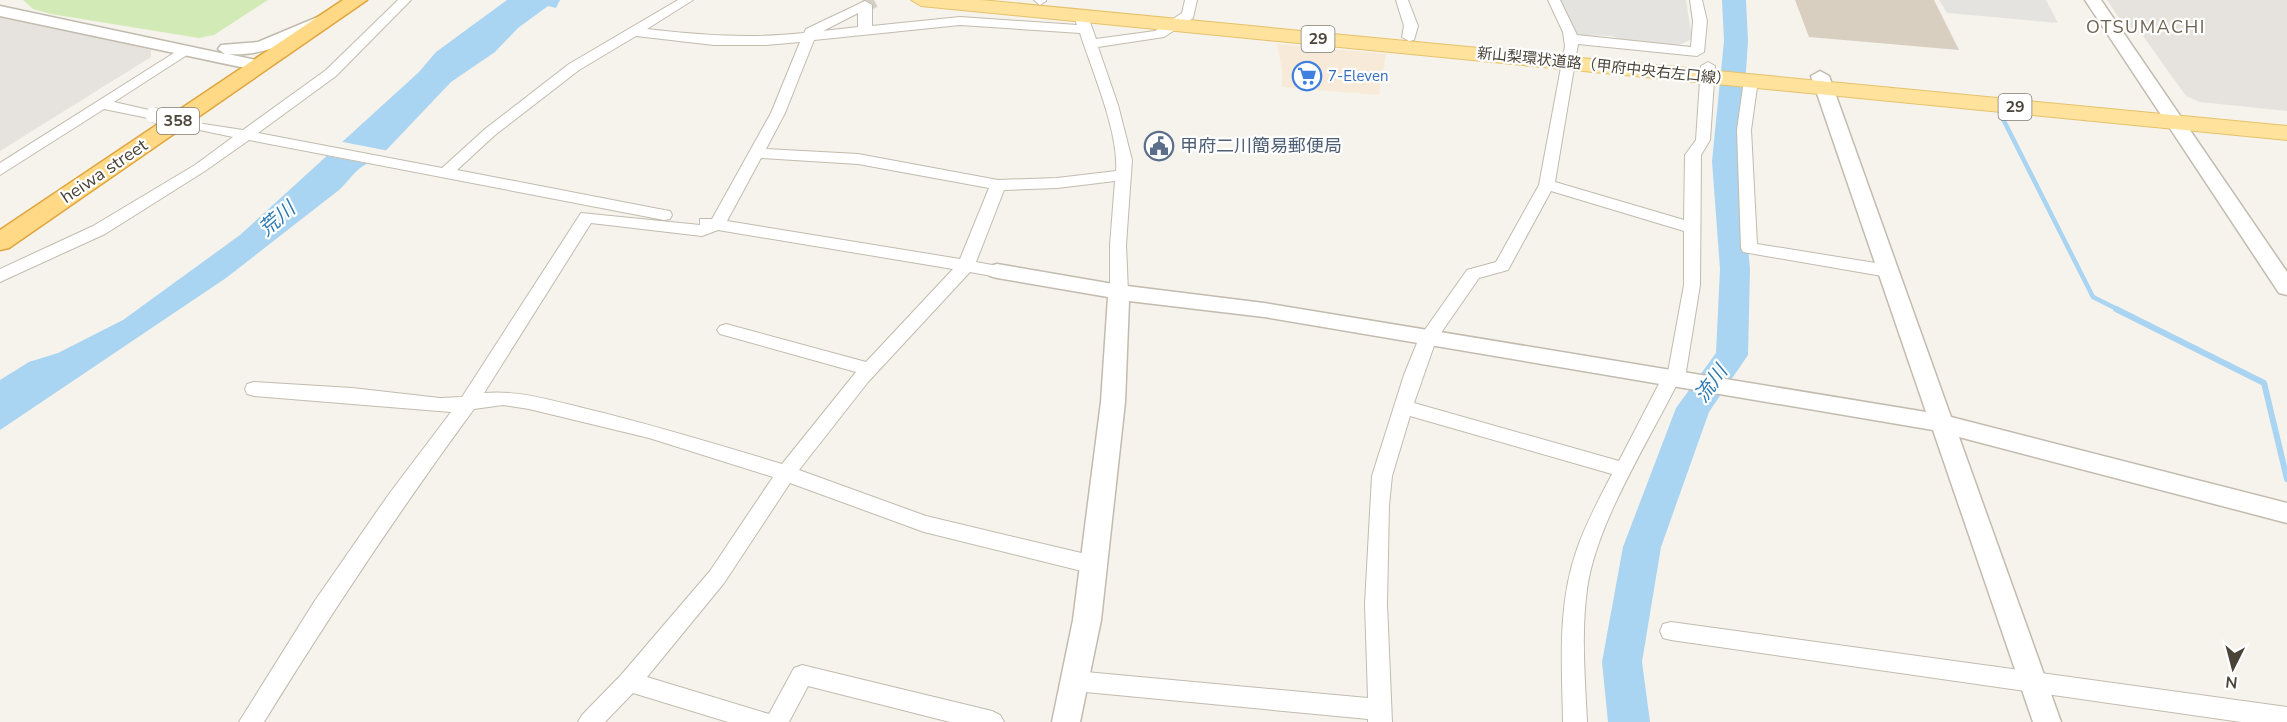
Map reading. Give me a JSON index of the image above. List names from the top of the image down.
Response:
{
  "streets": {
    "highway": ["358", "heiwa street"],
    "main road": ["29", "新山梨環状道路（甲府中央右左口線）"]
  },
  "districts": ["OTSUMACHI"],
  "water": ["荒川", "流川"],
  "places": {
    "supermarket": ["7-Eleven"],
    "public building": ["甲府二川簡易郵便局"]
  },
  "north": "bottom"
}
